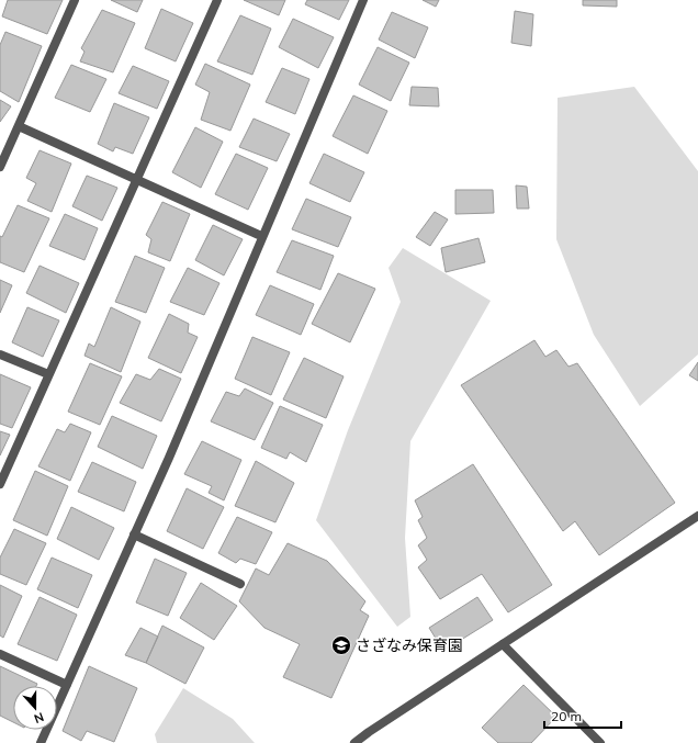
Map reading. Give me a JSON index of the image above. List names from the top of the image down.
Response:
{
  "places": {
    "school or university": ["さざなみ保育園"]
  },
  "scale_bar": "20 m",
  "north": "bottom"
}
